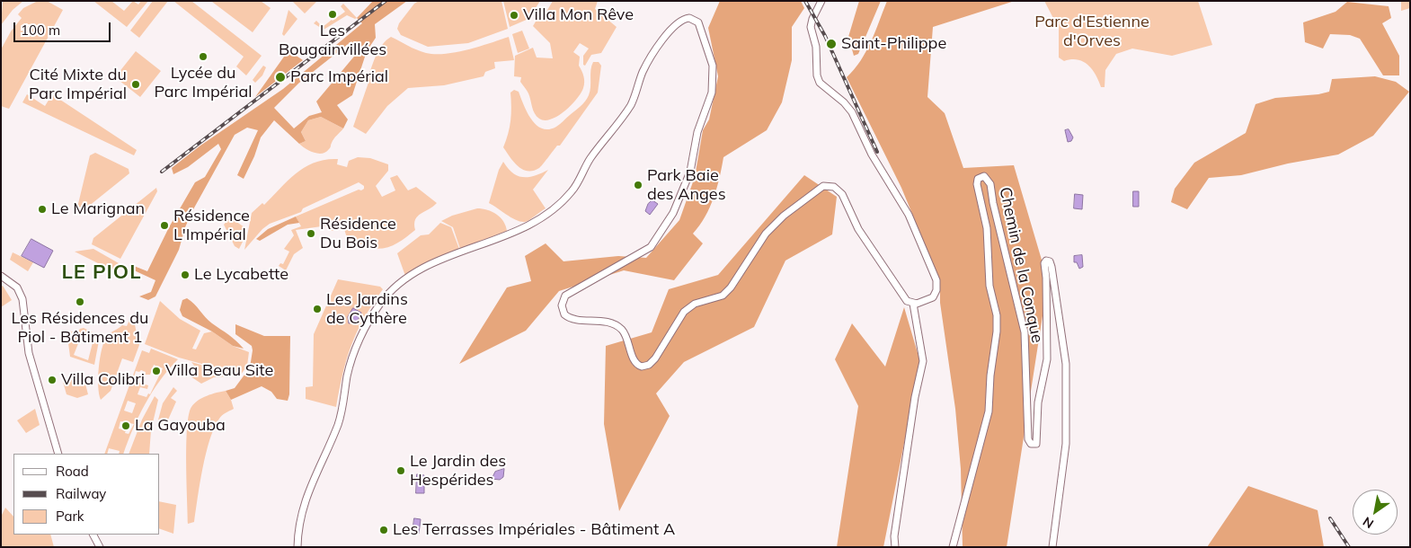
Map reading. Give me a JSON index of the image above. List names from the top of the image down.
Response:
{
  "streets": {
    "street": ["Chemin de la Conque"]
  },
  "districts": ["LE PIOL"],
  "parks": ["Parc d'Estienne d'Orves"],
  "places": [
    "Les Bougainvillées",
    "Villa Mon Rêve",
    "Saint-Philippe",
    "Lycée du Parc Impérial",
    "Parc Impérial",
    "Cité Mixte du Parc Impérial",
    "Park Baie des Anges",
    "Le Marignan",
    "Résidence L'Impérial",
    "Résidence Du Bois",
    "Le Lycabette",
    "Les Résidences du Piol - Bâtiment 1",
    "Les Jardins de Cythère",
    "Villa Beau Site",
    "Villa Colibri",
    "La Gayouba",
    "Le Jardin des Hespérides",
    "Les Terrasses Impériales - Bâtiment A"
  ],
  "legend": ["Road", "Railway", "Park"],
  "scale_bar": "100 m",
  "north": "bottom left"
}
